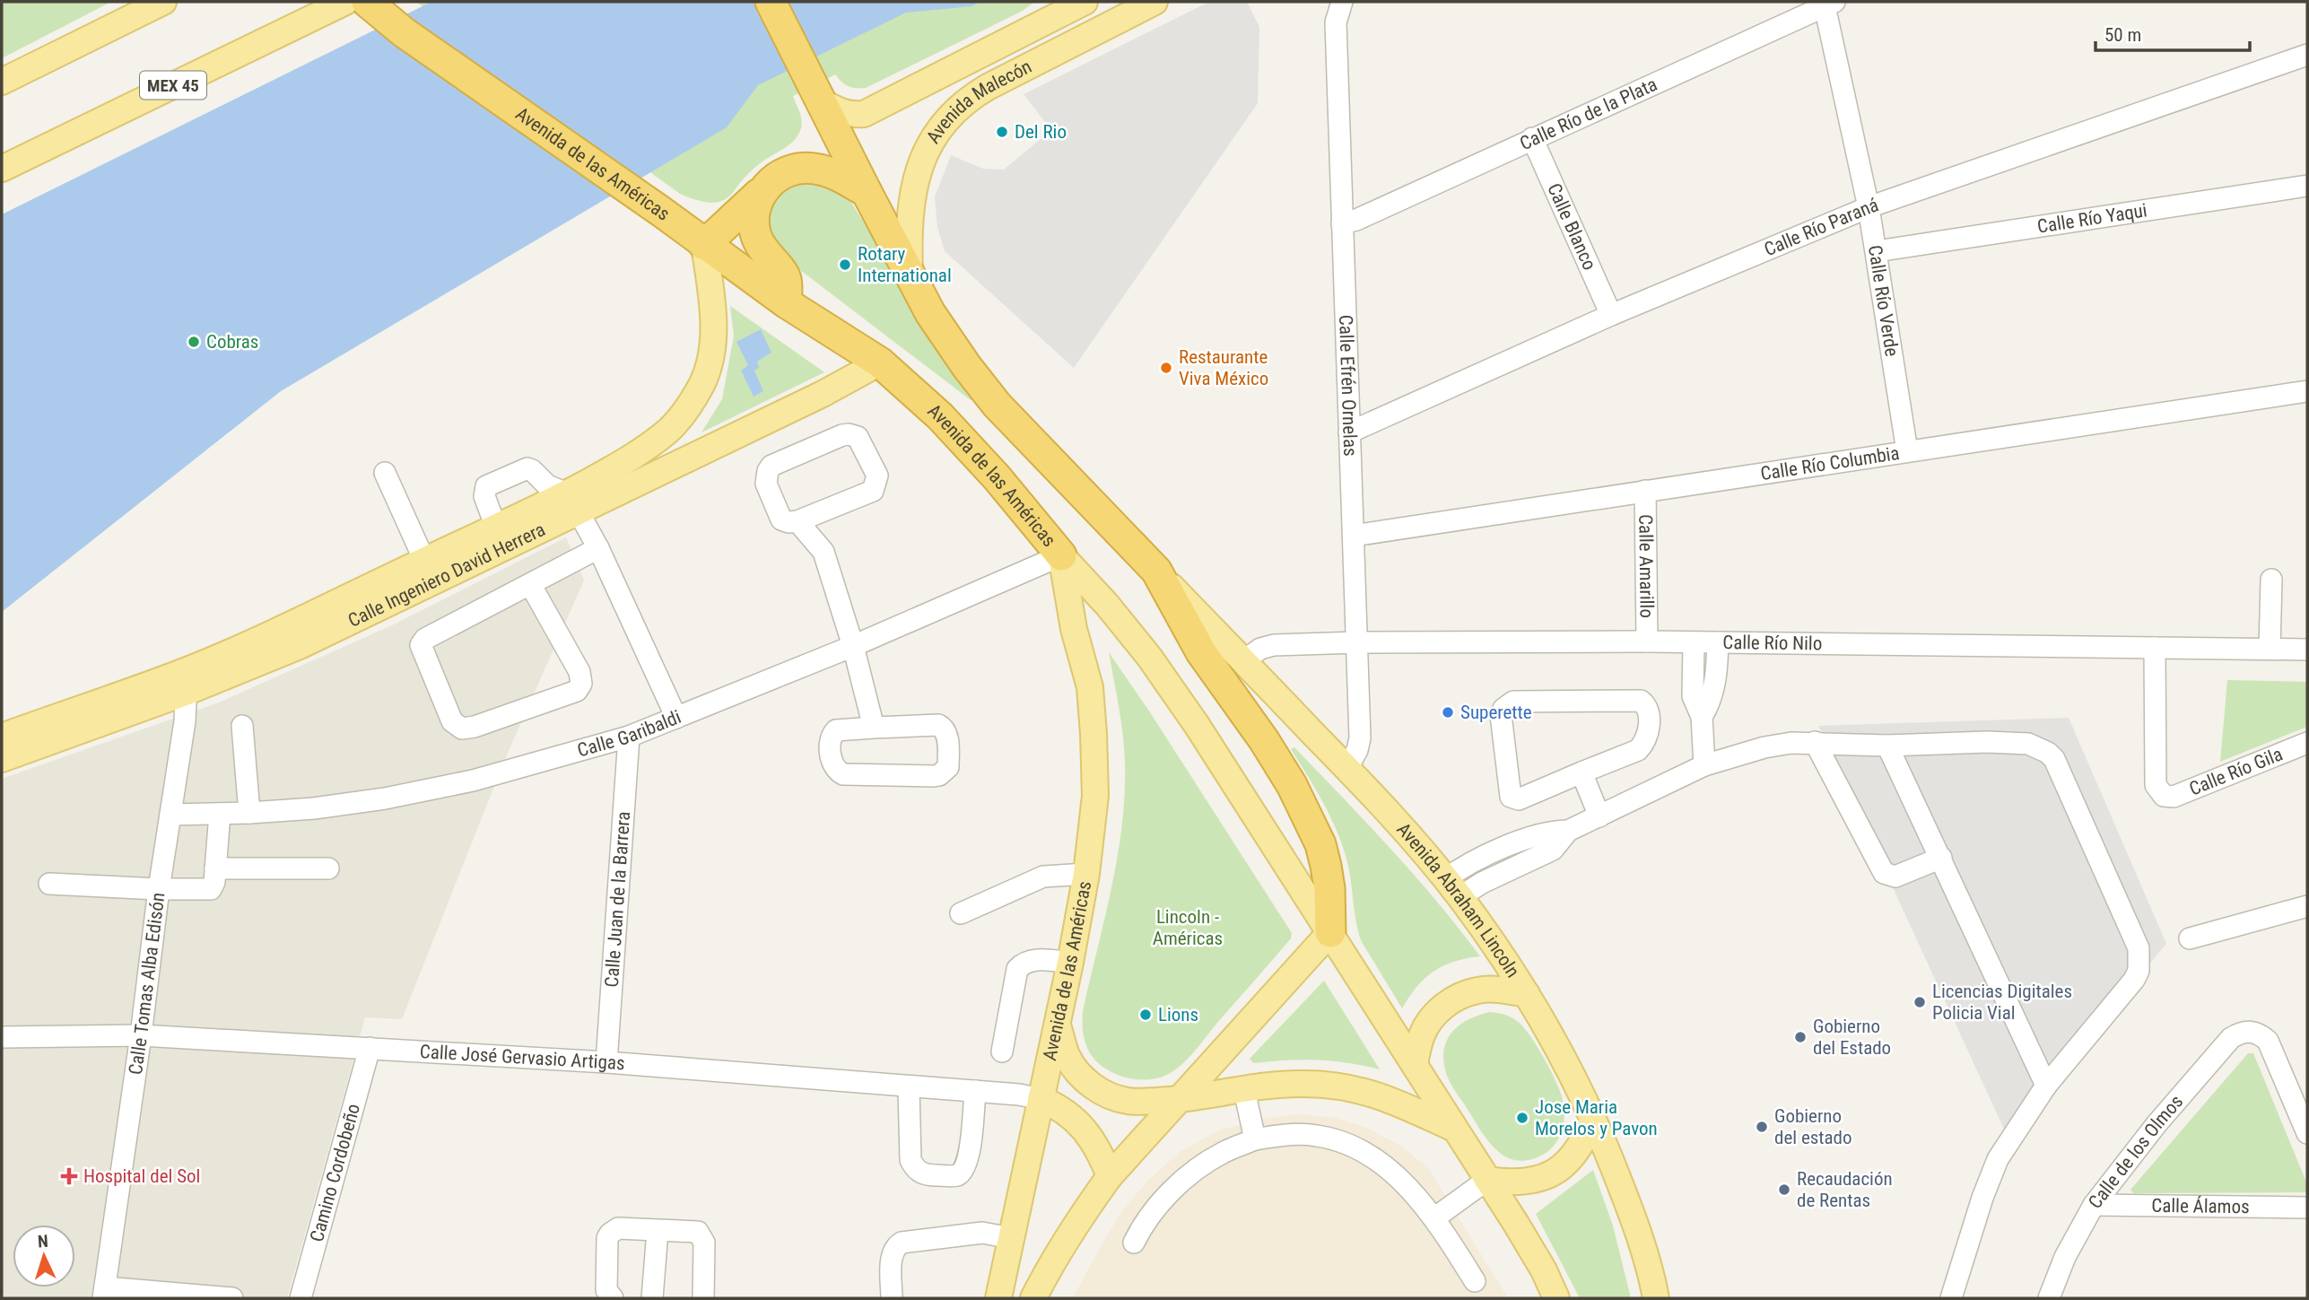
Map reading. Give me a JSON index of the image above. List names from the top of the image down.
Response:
{
  "streets": {
    "highway": ["Avenida de las Américas"],
    "main road": [
      "MEX 45",
      "Avenida Malecón",
      "Calle Ingeniero David Herrera",
      "Avenida Abraham Lincoln"
    ],
    "street": [
      "Calle Río de la Plata",
      "Calle Río Yaqui",
      "Calle Blanco",
      "Calle Río Paraná",
      "Calle Río Verde",
      "Calle Efrén Ornelas",
      "Calle Río Columbia",
      "Calle Amarillo",
      "Calle Río Nilo",
      "Calle Garibaldi",
      "Calle Río Gila",
      "Calle Juan de la Barrera",
      "Calle Tomas Alba Edisón",
      "Calle José Gervasio Artigas",
      "Calle de los Olmos",
      "Camino Cordobeño",
      "Calle Álamos"
    ]
  },
  "crossings": [
    ["Calle Río de la Plata", "Calle Blanco"],
    ["Calle Río de la Plata", "Calle Río Verde"],
    ["Calle Río de la Plata", "Calle Efrén Ornelas"],
    ["Avenida de las Américas", "Calle Ingeniero David Herrera"],
    ["Avenida de las Américas", "Calle Garibaldi"],
    ["Avenida de las Américas", "Calle José Gervasio Artigas"],
    ["Calle Río Yaqui", "Calle Río Verde"],
    ["Calle Blanco", "Calle Río Paraná"],
    ["Calle Río Paraná", "Calle Río Verde"],
    ["Calle Río Paraná", "Calle Efrén Ornelas"],
    ["Calle Río Verde", "Calle Río Columbia"],
    ["Calle Efrén Ornelas", "Calle Río Columbia"],
    ["Calle Efrén Ornelas", "Calle Río Nilo"],
    ["Calle Efrén Ornelas", "Avenida Abraham Lincoln"],
    ["Calle Río Columbia", "Calle Amarillo"],
    ["Calle Amarillo", "Calle Río Nilo"],
    ["Calle Ingeniero David Herrera", "Calle Tomas Alba Edisón"],
    ["Calle Río Nilo", "Calle Río Gila"],
    ["Calle Río Nilo", "Avenida Abraham Lincoln"],
    ["Calle Garibaldi", "Calle Juan de la Barrera"],
    ["Calle Garibaldi", "Calle Tomas Alba Edisón"],
    ["Calle Juan de la Barrera", "Calle José Gervasio Artigas"],
    ["Calle Tomas Alba Edisón", "Calle José Gervasio Artigas"],
    ["Calle José Gervasio Artigas", "Camino Cordobeño"],
    ["Calle de los Olmos", "Calle Álamos"]
  ],
  "parks": ["Lincoln - Américas"],
  "places": {
    "other": [
      "Del Rio",
      "Rotary International",
      "Cobras",
      "Restaurante Viva México",
      "Superette",
      "Licencias Digitales Policia Vial",
      "Lions",
      "Gobierno del Estado",
      "Jose Maria Morelos y Pavon",
      "Gobierno del estado",
      "Recaudación de Rentas"
    ],
    "health": ["Hospital del Sol"]
  },
  "scale_bar": "50 m",
  "north": "top"
}
